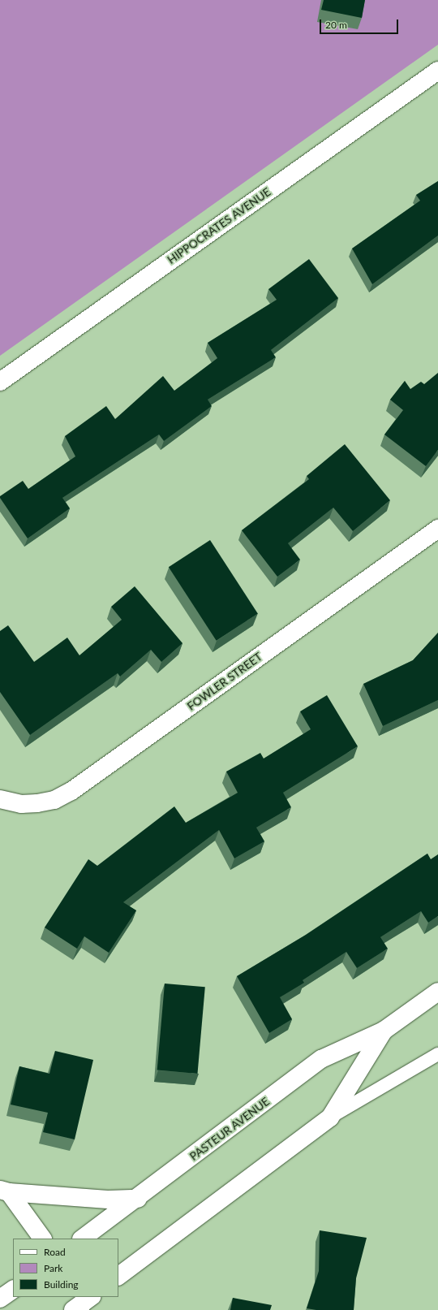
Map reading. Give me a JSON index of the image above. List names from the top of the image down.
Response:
{
  "streets": {
    "street": ["HIPPOCRATES AVENUE", "FOWLER STREET", "PASTEUR AVENUE"]
  },
  "legend": ["Road", "Park", "Building"],
  "scale_bar": "20 m"
}
